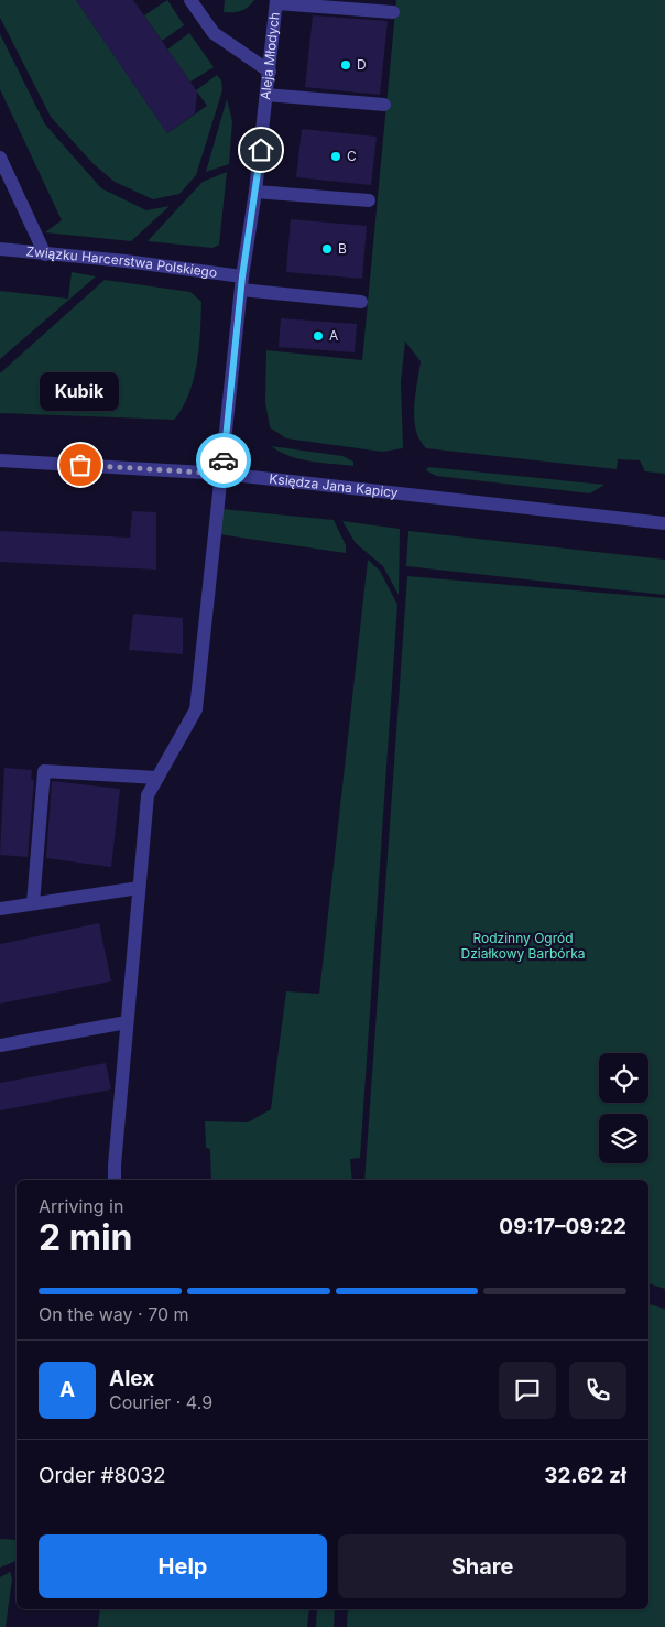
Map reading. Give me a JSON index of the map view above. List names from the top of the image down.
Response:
{
  "streets": {
    "street": ["Aleja Młodych", "Związku Harcerstwa Polskiego", "Księdza Jana Kapicy"]
  },
  "crossings": [
    ["Aleja Młodych", "Związku Harcerstwa Polskiego"],
    ["Aleja Młodych", "Księdza Jana Kapicy"]
  ],
  "parks": ["Rodzinny Ogród Działkowy Barbórka"],
  "places": [
    "D",
    "C",
    "B",
    "A",
    "Kubik"
  ],
  "page": {
    "bubble": "Kubik",
    "heading": ["2 min", "Arriving in", "09:17–09:22"],
    "panel": [
      "Alex",
      "Courier · 4.9",
      "Order #8032",
      "32.62 zł"
    ],
    "bar": "On the way · 70 m",
    "round": "A",
    "buttons": ["Help", "Share"]
  }
}
